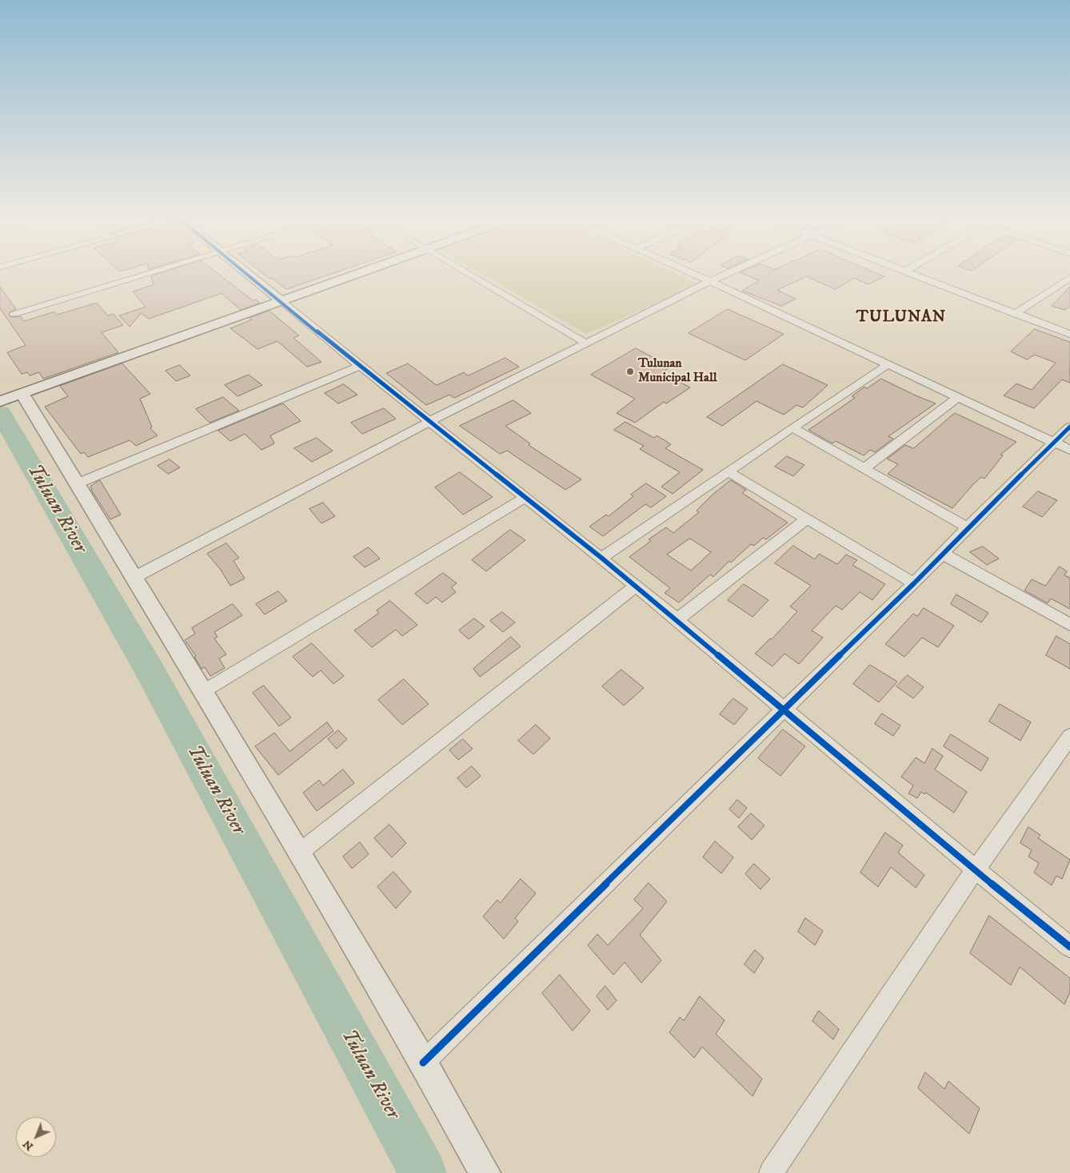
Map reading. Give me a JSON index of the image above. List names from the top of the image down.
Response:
{
  "districts": ["TULUNAN"],
  "water": ["Tuluan River"],
  "places": ["Tulunan Municipal Hall"],
  "north": "bottom left"
}
